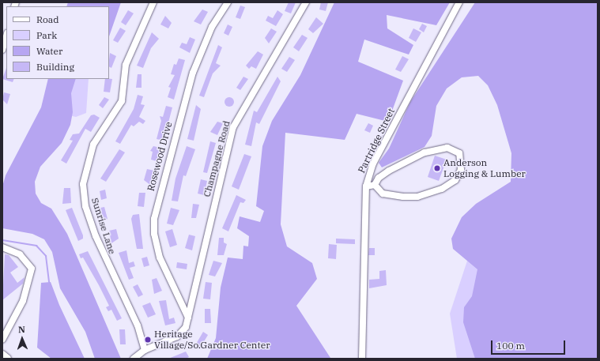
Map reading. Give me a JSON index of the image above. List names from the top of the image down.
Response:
{
  "streets": {
    "street": [
      "Partridge Street",
      "Rosewood Drive",
      "Champagne Road",
      "Sunrise Lane"
    ]
  },
  "crossings": [
    ["Rosewood Drive", "Champagne Road"],
    ["Champagne Road", "Sunrise Lane"]
  ],
  "places": ["Anderson Logging & Lumber", "Heritage Village/So.Gardner Center"],
  "legend": [
    "Road",
    "Park",
    "Water",
    "Building"
  ],
  "scale_bar": "100 m",
  "north": "top"
}
